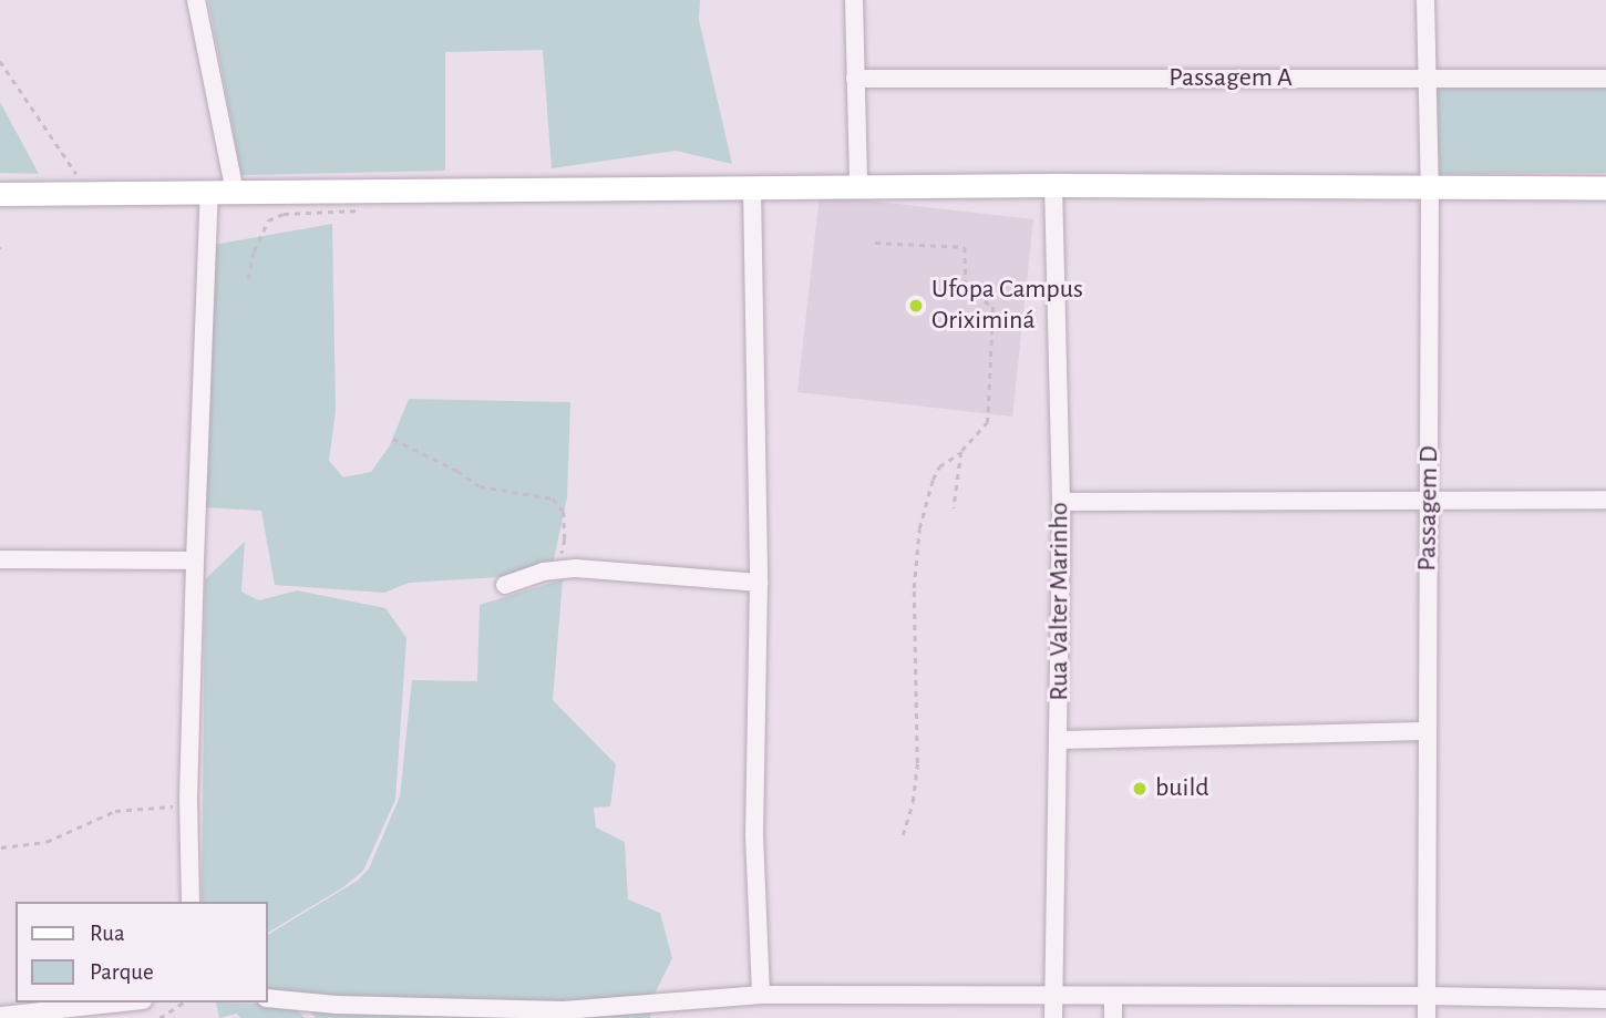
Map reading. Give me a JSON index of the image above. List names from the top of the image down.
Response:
{
  "streets": {
    "street": ["Passagem A", "Passagem D", "Rua Valter Marinho"]
  },
  "crossings": [
    ["Passagem A", "Passagem D"]
  ],
  "places": ["Ufopa Campus Oriximiná", "build"],
  "legend": ["Rua", "Parque"]
}
